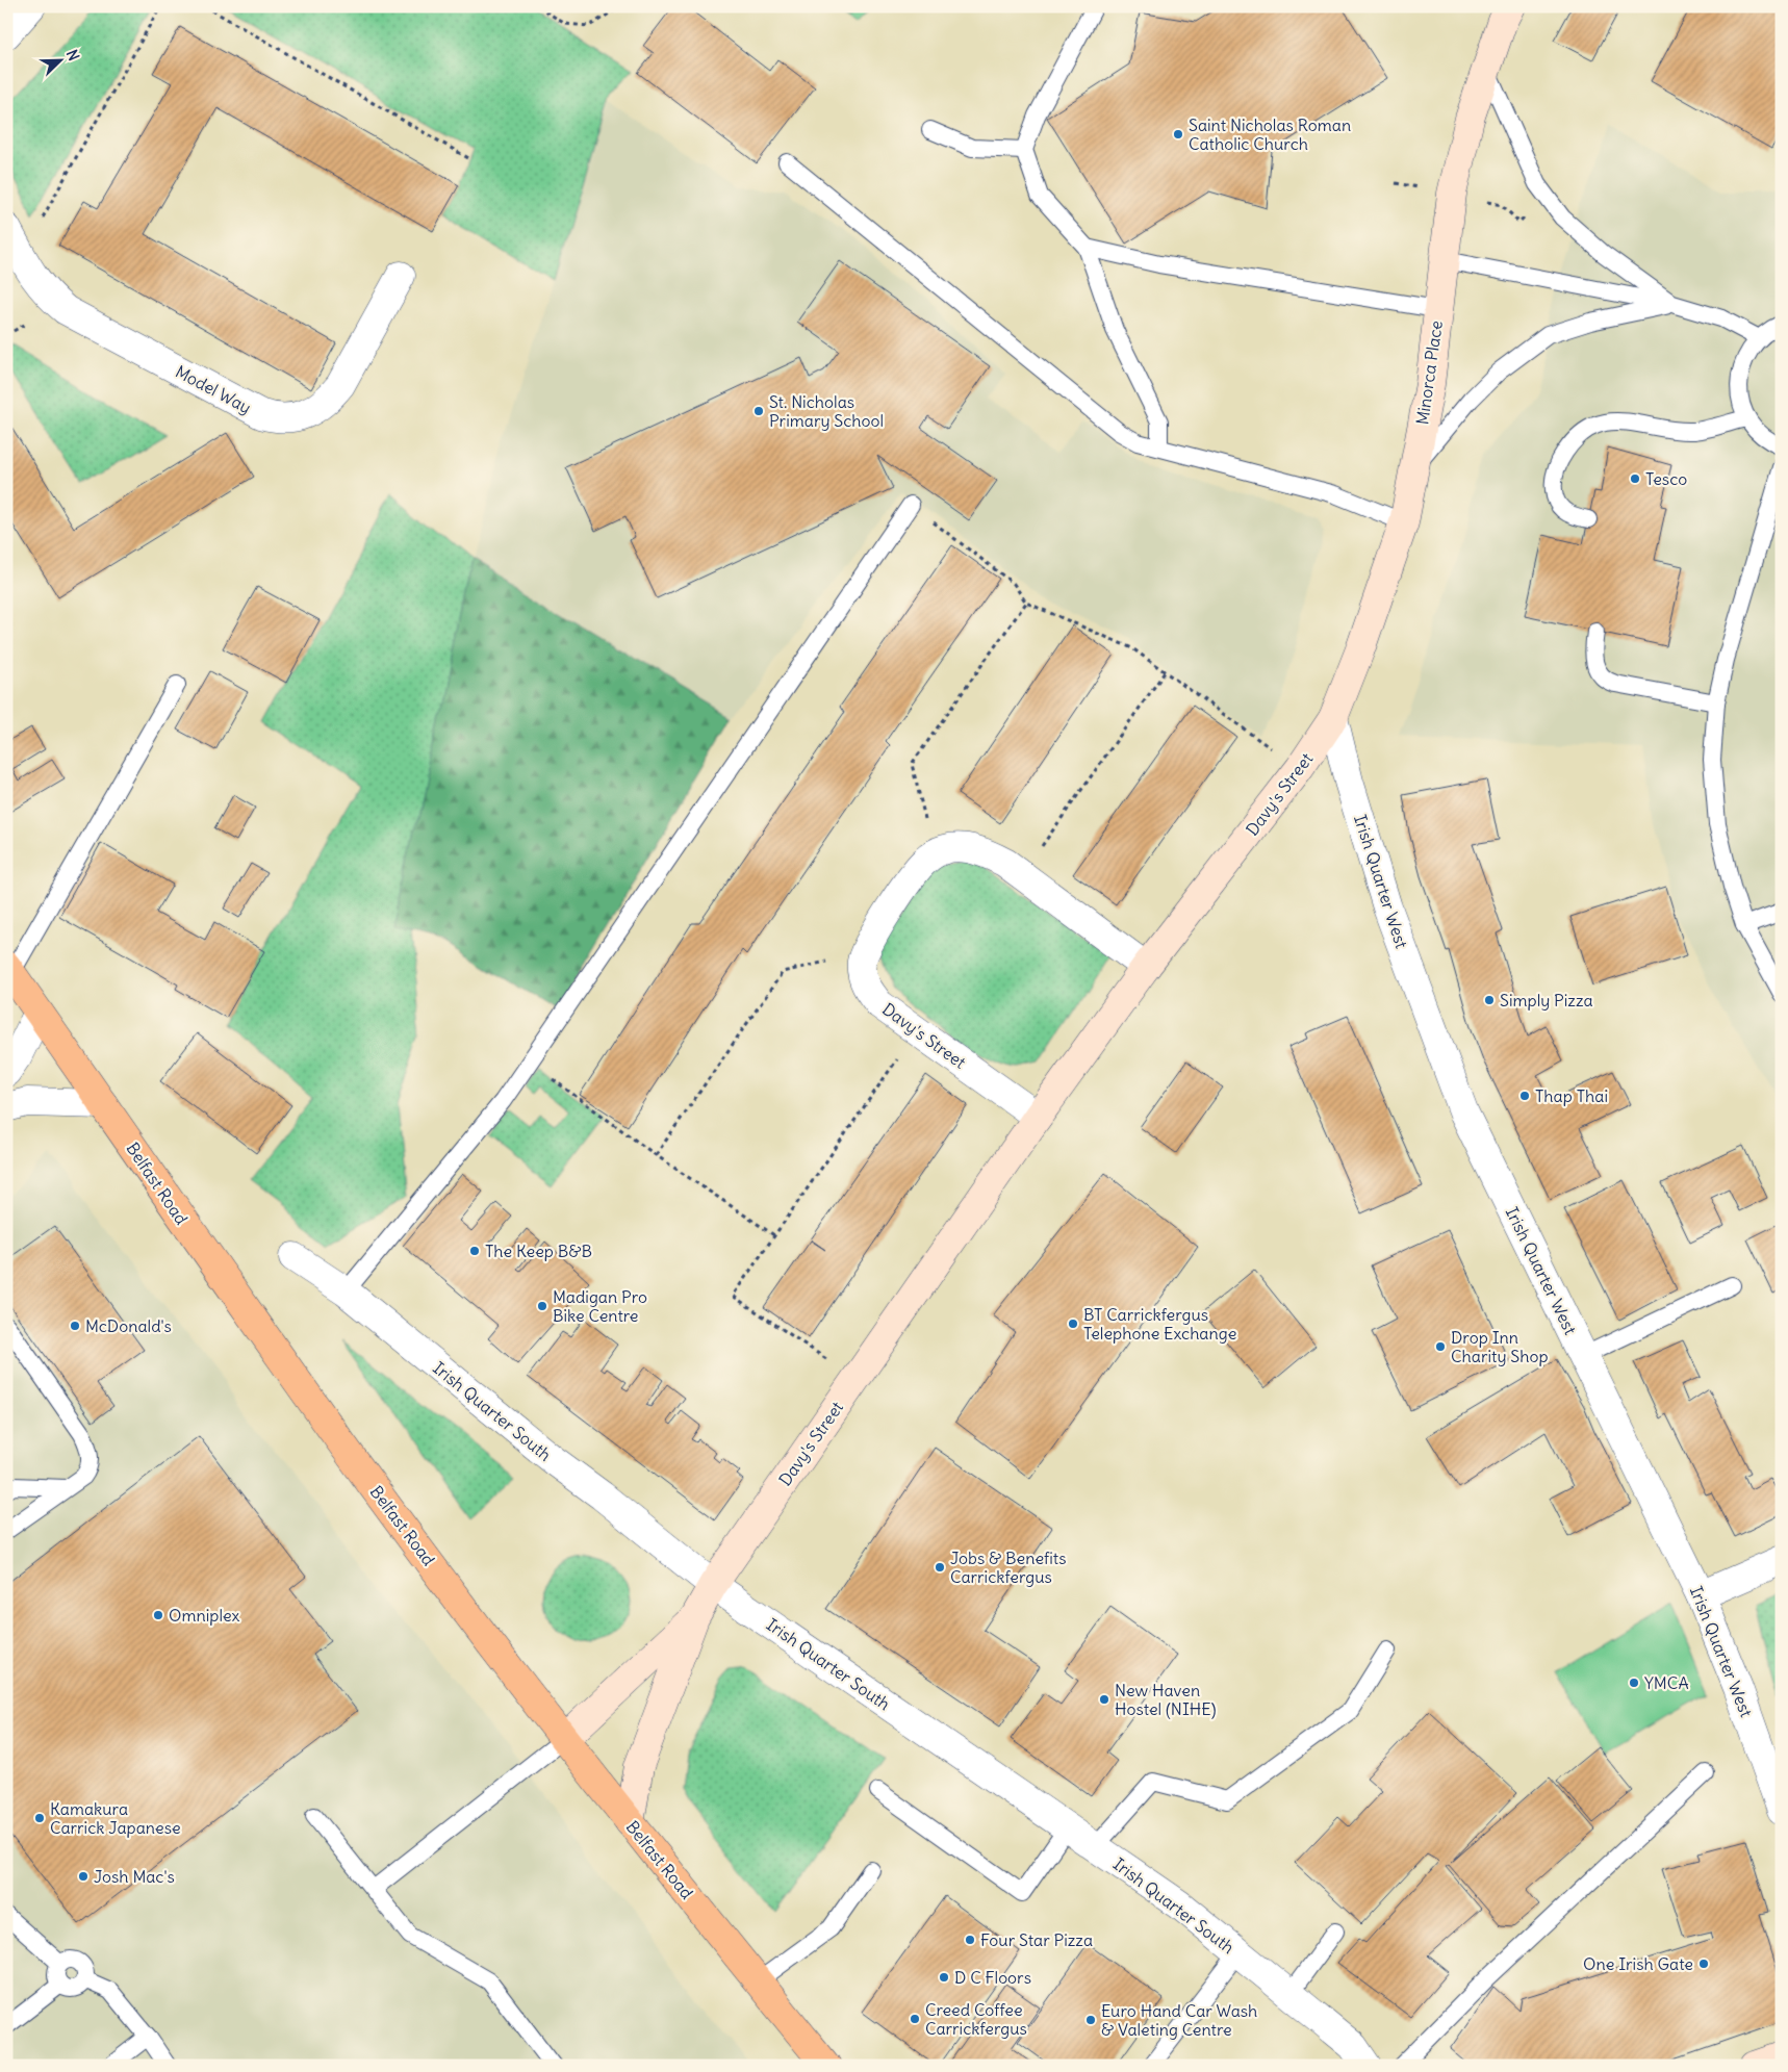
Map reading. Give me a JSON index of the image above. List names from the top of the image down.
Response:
{
  "streets": {
    "highway": ["Belfast Road"],
    "street": [
      "Minorca Place",
      "Model Way",
      "Davy's Street",
      "Irish Quarter West",
      "Irish Quarter South"
    ]
  },
  "crossings": [
    ["Minorca Place", "Davy's Street"],
    ["Minorca Place", "Irish Quarter West"],
    ["Davy's Street", "Irish Quarter West"],
    ["Davy's Street", "Belfast Road"],
    ["Davy's Street", "Irish Quarter South"]
  ],
  "places": [
    "Saint Nicholas Roman Catholic Church",
    "St. Nicholas Primary School",
    "Tesco",
    "Simply Pizza",
    "Thap Thai",
    "The Keep B&B",
    "Madigan Pro Bike Centre",
    "BT Carrickfergus Telephone Exchange",
    "McDonald's",
    "Drop Inn Charity Shop",
    "Jobs & Benefits Carrickfergus",
    "Omniplex",
    "YMCA",
    "New Haven Hostel (NIHE)",
    "Kamakura Carrick Japanese",
    "Josh Mac's",
    "Four Star Pizza",
    "One Irish Gate",
    "D C Floors",
    "Creed Coffee Carrickfergus",
    "Euro Hand Car Wash & Valeting Centre"
  ],
  "north": "top right"
}
